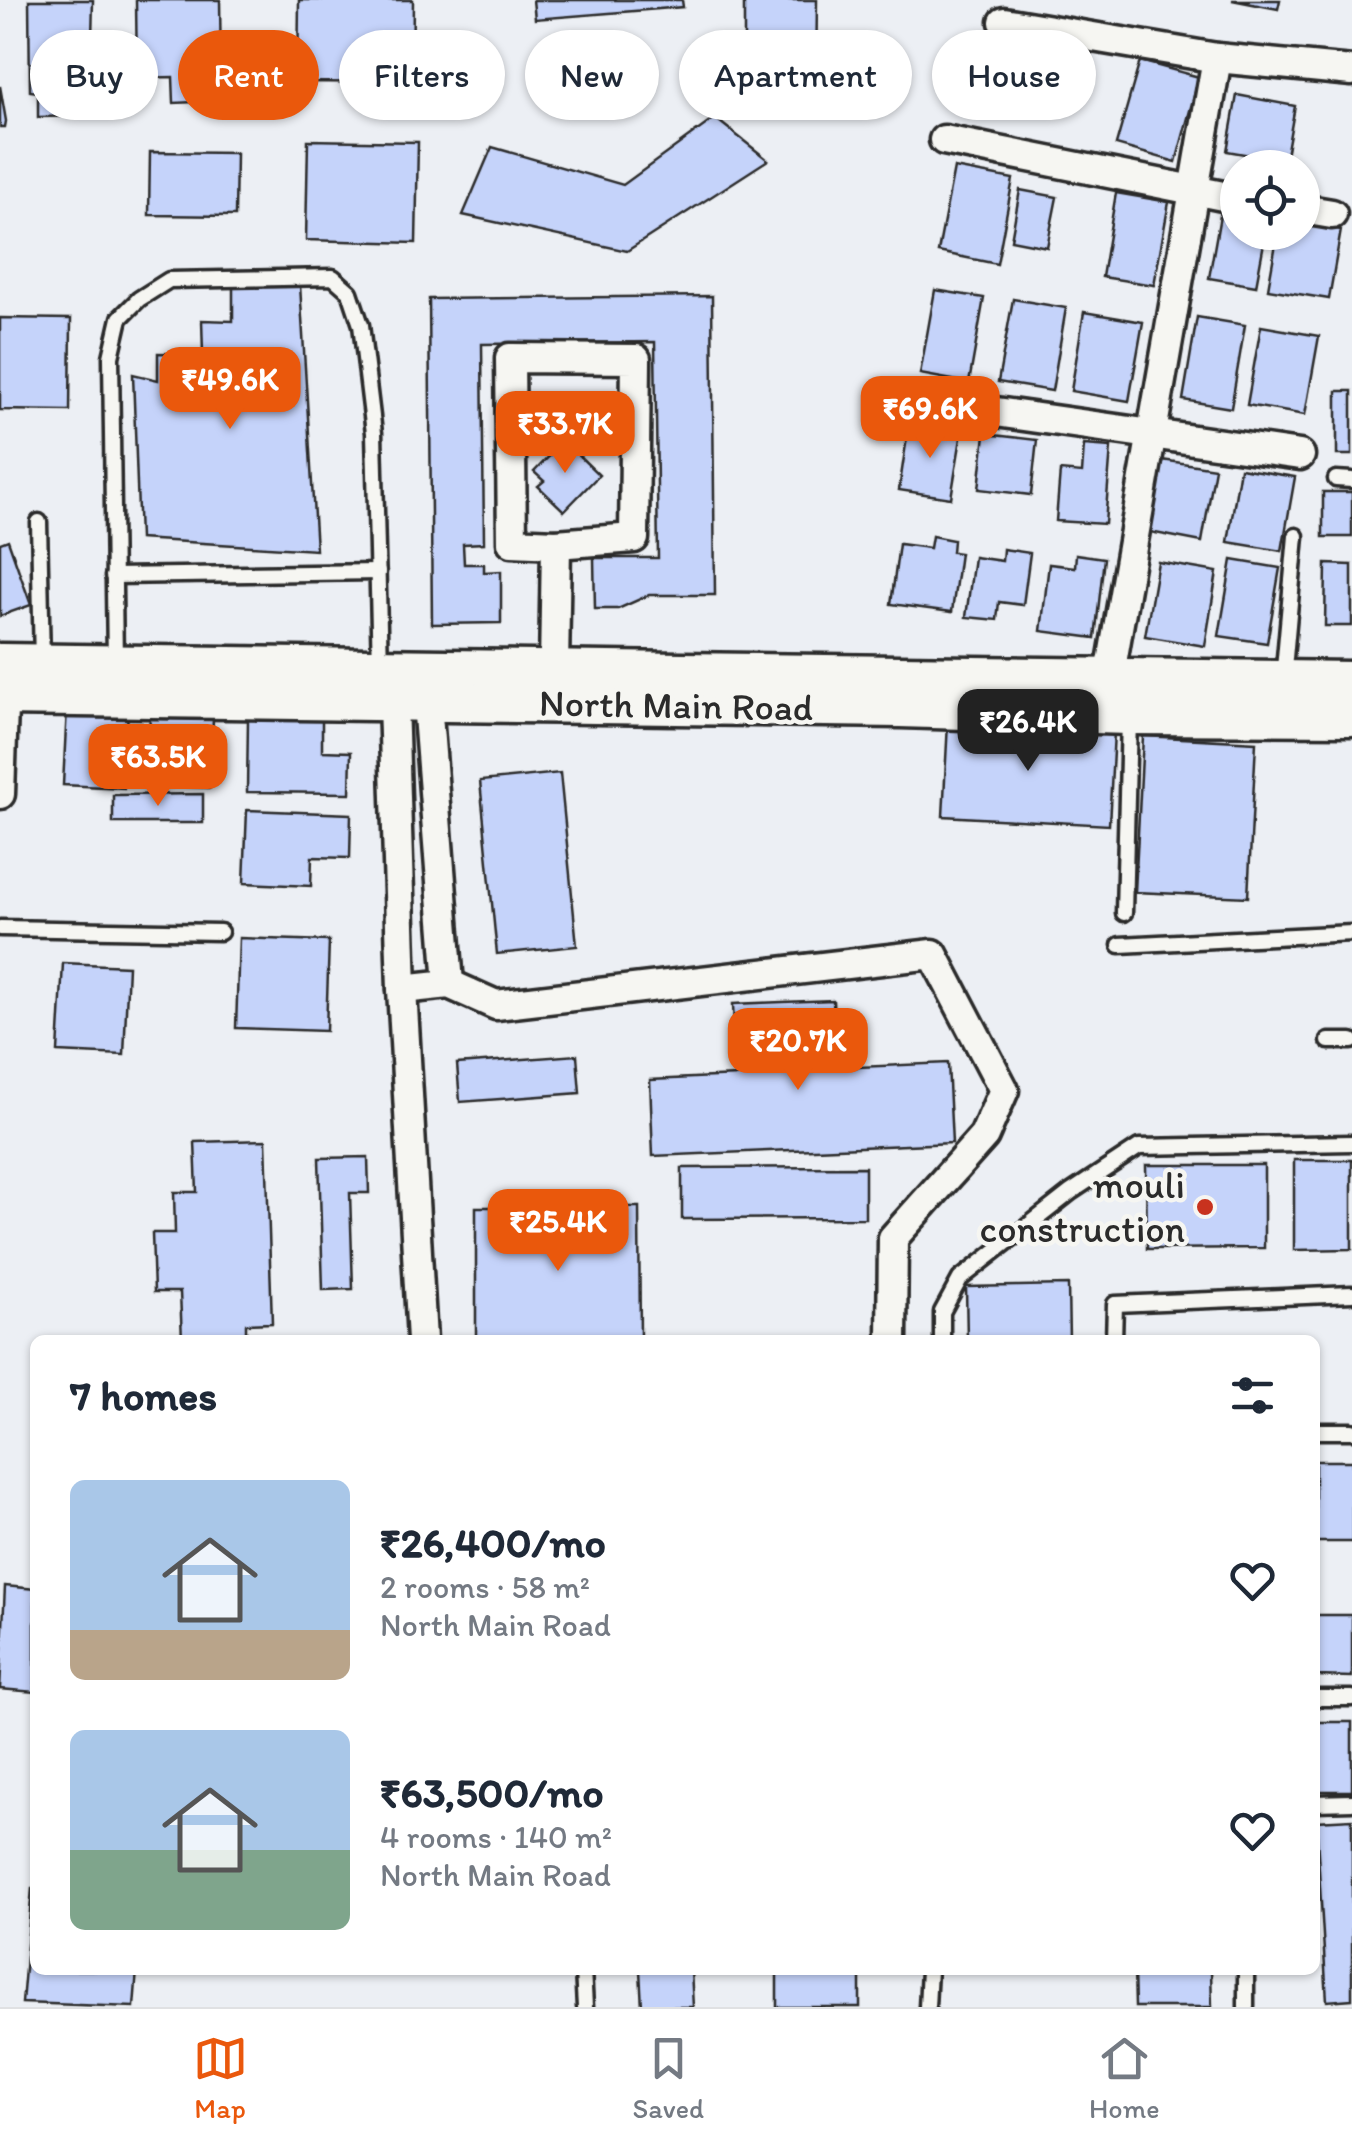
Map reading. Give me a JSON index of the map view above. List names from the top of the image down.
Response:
{
  "streets": {
    "main road": ["North Main Road"]
  },
  "places": ["mouli construction"],
  "page": {
    "chip": [
      "Buy",
      "Rent",
      "Filters",
      "New",
      "Apartment",
      "House"
    ],
    "price": [
      "₹49.6K",
      "₹69.6K",
      "₹33.7K",
      "₹26.4K",
      "₹63.5K",
      "₹20.7K",
      "₹25.4K"
    ],
    "heading": "7 homes",
    "list": [
      {
        "name": "₹26,400/mo",
        "note": "2 rooms · 58 m² · North Main Road"
      },
      {
        "name": "₹63,500/mo",
        "note": "4 rooms · 140 m² · North Main Road"
      }
    ],
    "tabs": ["Map", "Saved", "Home"]
  }
}
